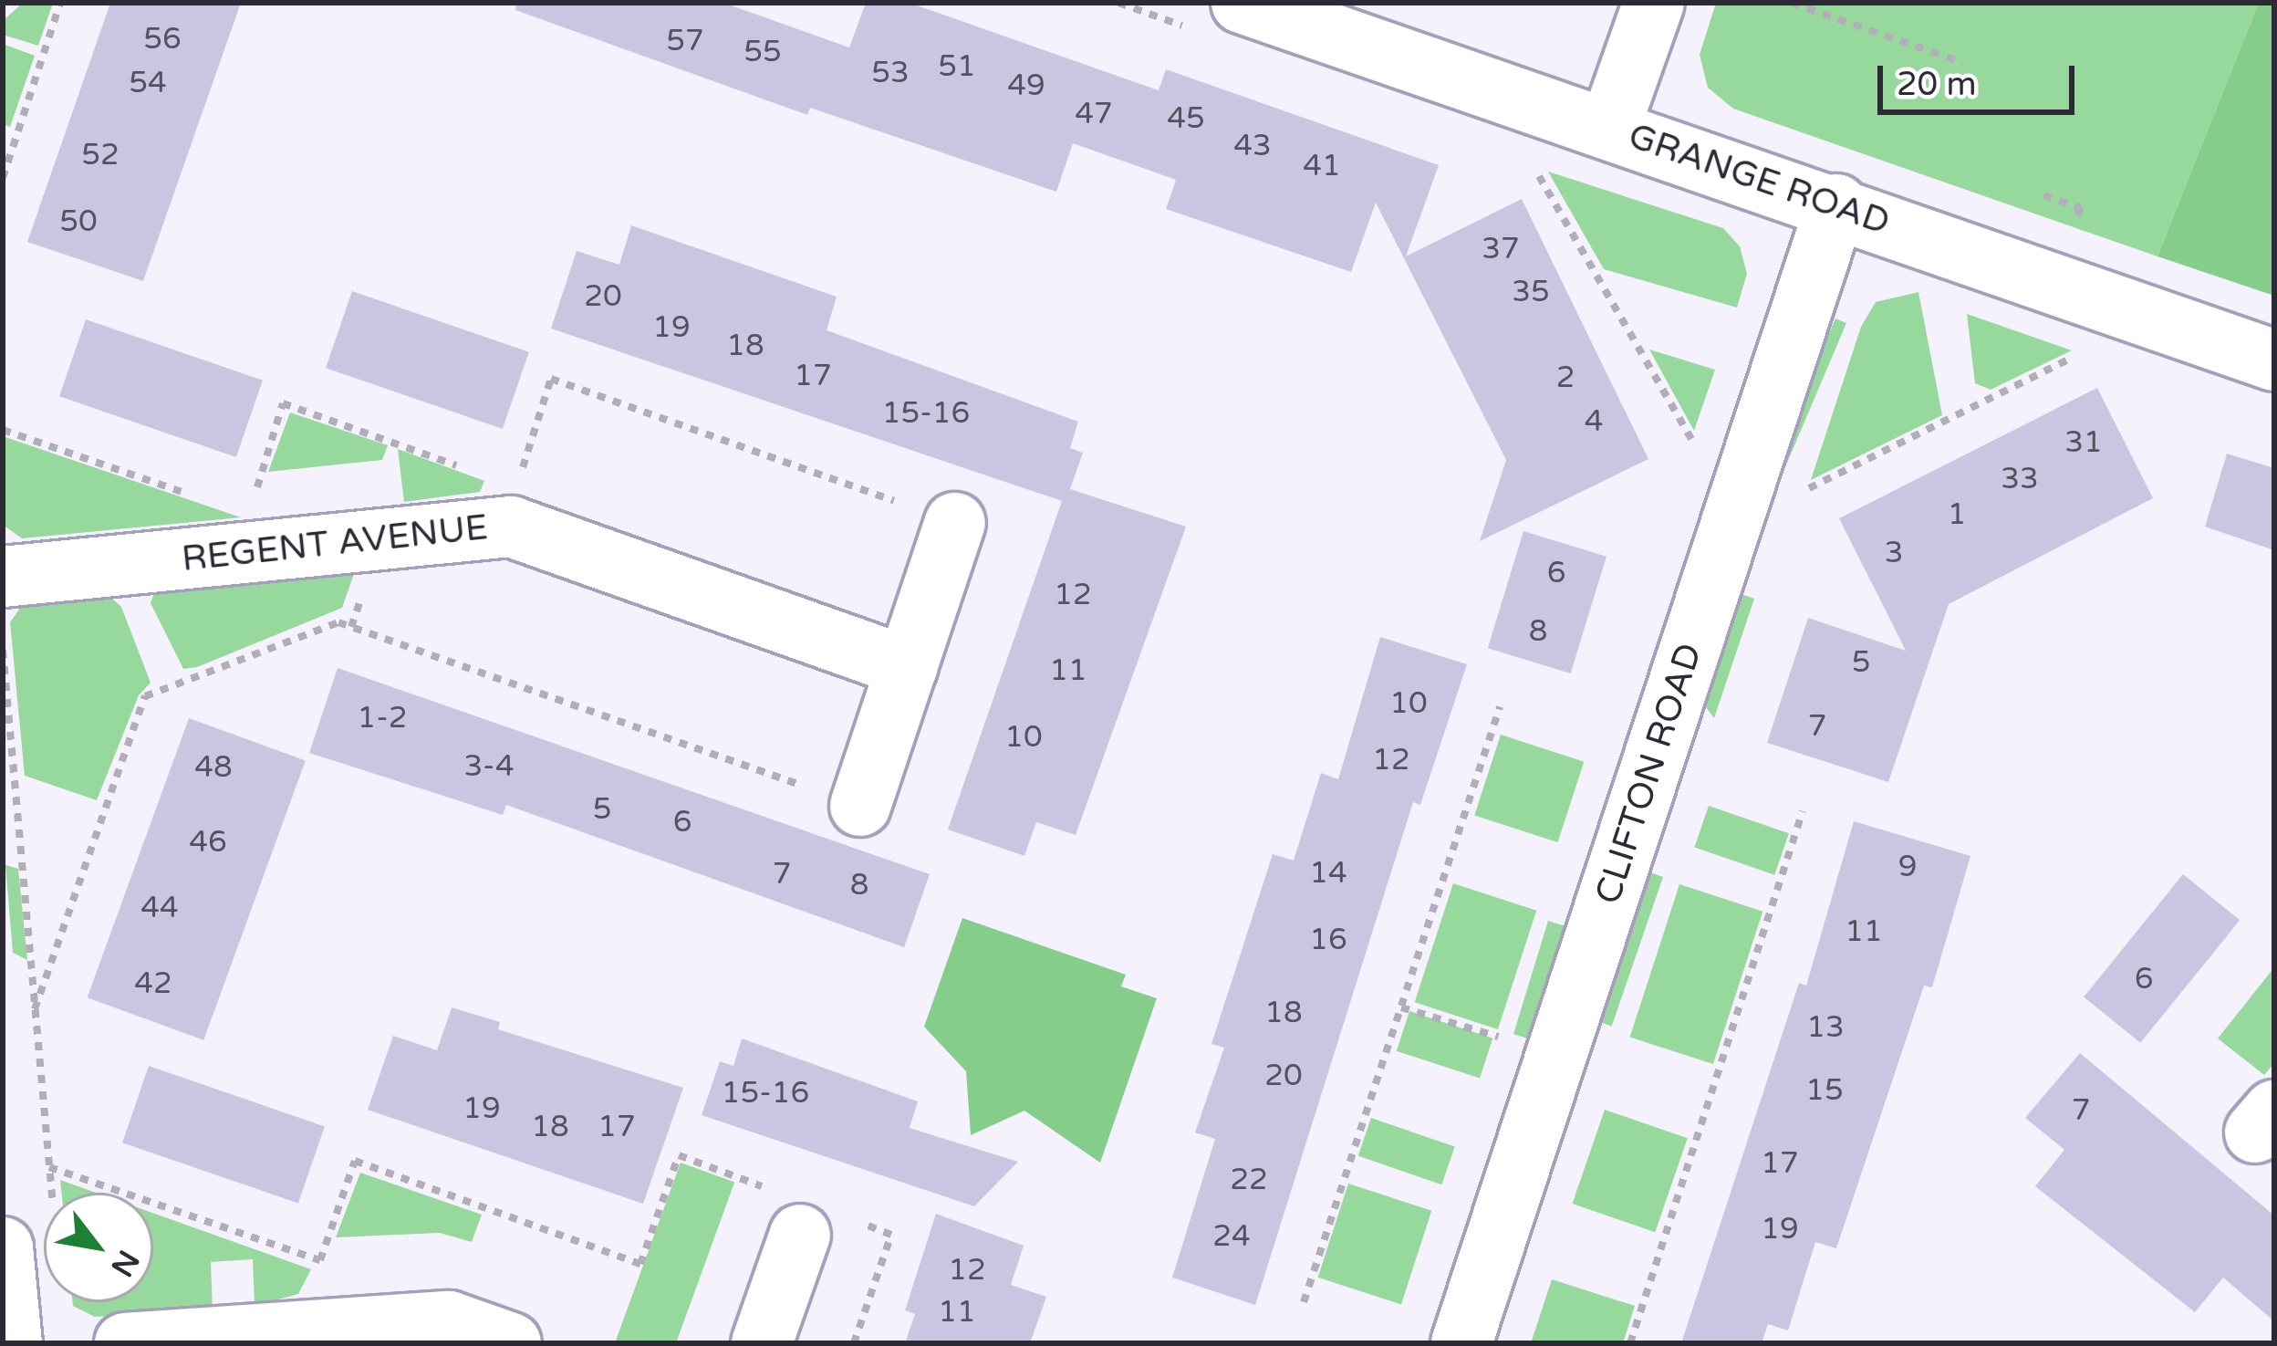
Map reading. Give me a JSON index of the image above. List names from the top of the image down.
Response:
{
  "streets": {
    "street": ["GRANGE ROAD", "REGENT AVENUE", "CLIFTON ROAD"]
  },
  "crossings": [
    ["GRANGE ROAD", "CLIFTON ROAD"]
  ],
  "house_numbers": [
    "56",
    "57",
    "55",
    "51",
    "53",
    "54",
    "49",
    "47",
    "45",
    "43",
    "52",
    "41",
    "50",
    "37",
    "35",
    "20",
    "19",
    "18",
    "17",
    "2",
    "15-16",
    "4",
    "31",
    "33",
    "1",
    "3",
    "6",
    "12",
    "8",
    "5",
    "11",
    "10",
    "1-2",
    "7",
    "10",
    "12",
    "3-4",
    "48",
    "5",
    "6",
    "46",
    "9",
    "14",
    "7",
    "8",
    "44",
    "11",
    "16",
    "6",
    "42",
    "18",
    "13",
    "20",
    "15",
    "15-16",
    "19",
    "7",
    "18",
    "17",
    "17",
    "22",
    "19",
    "24",
    "12",
    "11"
  ],
  "scale_bar": "20 m",
  "north": "bottom right"
}
